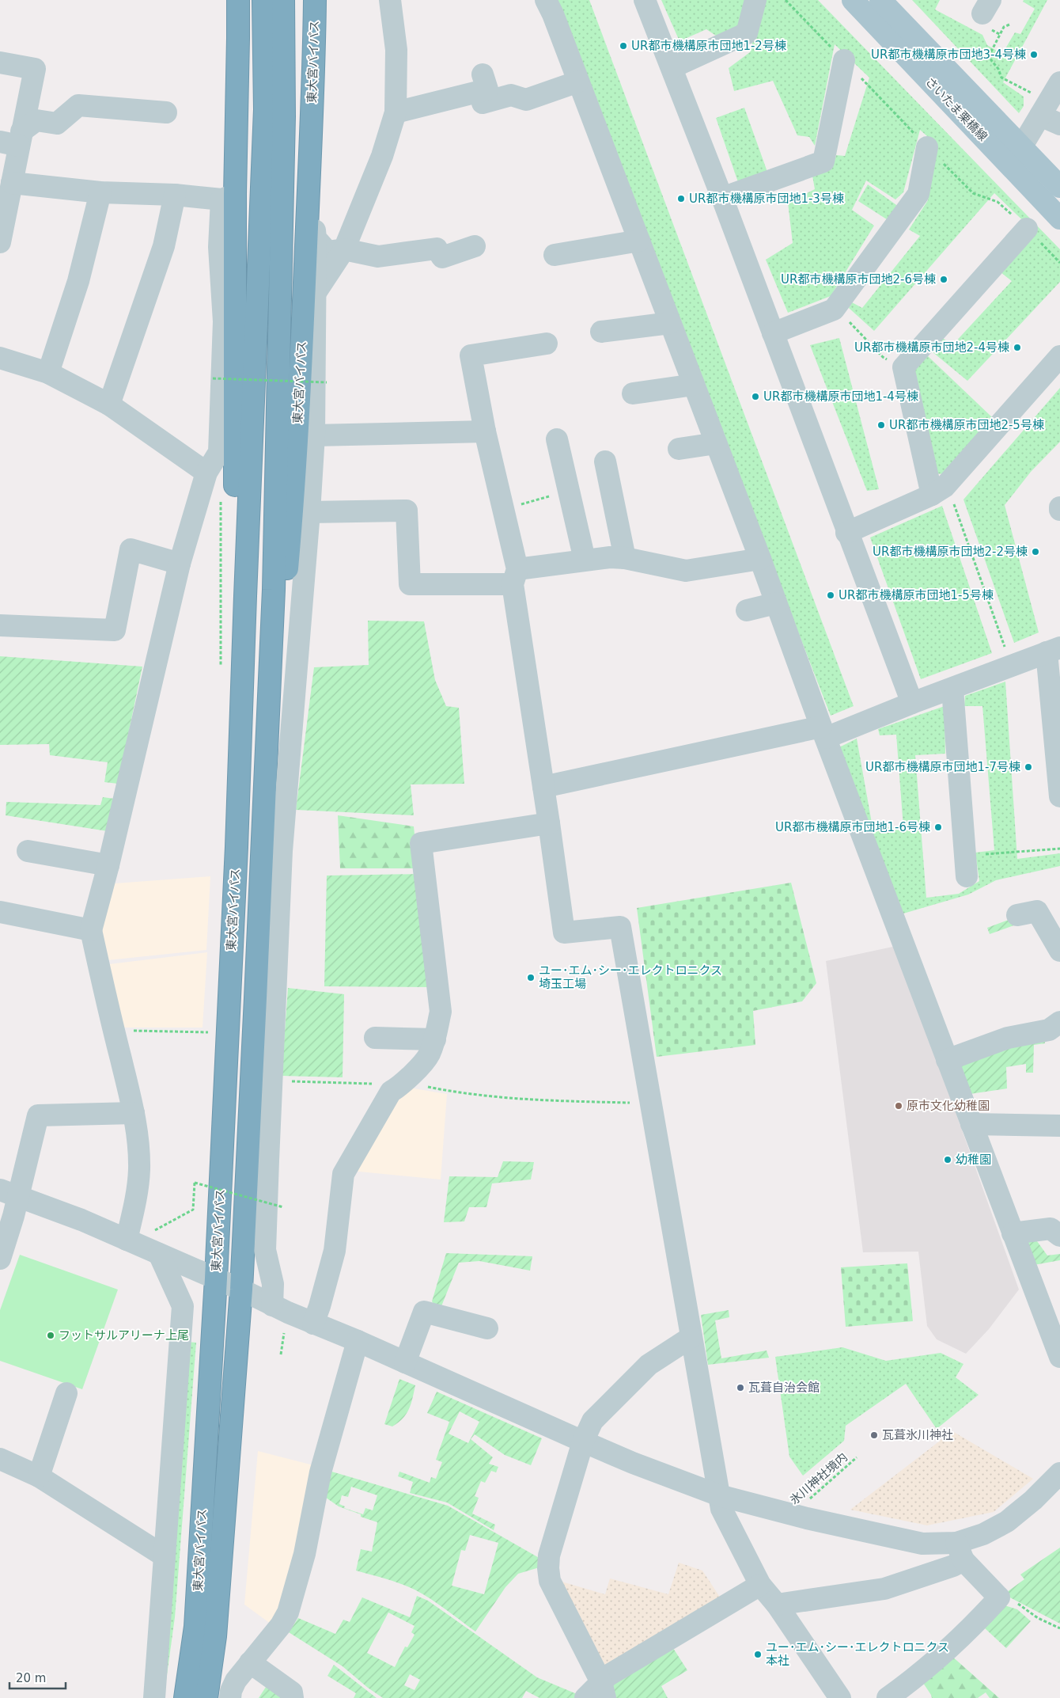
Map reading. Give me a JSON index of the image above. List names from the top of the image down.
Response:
{
  "streets": {
    "highway": ["東大宮バイパス"],
    "main road": ["さいたま栗橋線"],
    "path": ["氷川神社境内"]
  },
  "places": [
    "UR都市機構原市団地1-2号棟",
    "UR都市機構原市団地3-4号棟",
    "UR都市機構原市団地1-3号棟",
    "UR都市機構原市団地2-6号棟",
    "UR都市機構原市団地2-4号棟",
    "UR都市機構原市団地1-4号棟",
    "UR都市機構原市団地2-5号棟",
    "UR都市機構原市団地2-2号棟",
    "UR都市機構原市団地1-5号棟",
    "UR都市機構原市団地1-7号棟",
    "UR都市機構原市団地1-6号棟",
    "ユー･エム･シー･エレクトロニクス 埼玉工場",
    "原市文化幼稚園",
    "幼稚園",
    "フットサルアリーナ上尾",
    "瓦葺自治会館",
    "瓦葺氷川神社",
    "ユー･エム･シー･エレクトロニクス 本社"
  ],
  "scale_bar": "20 m"
}
